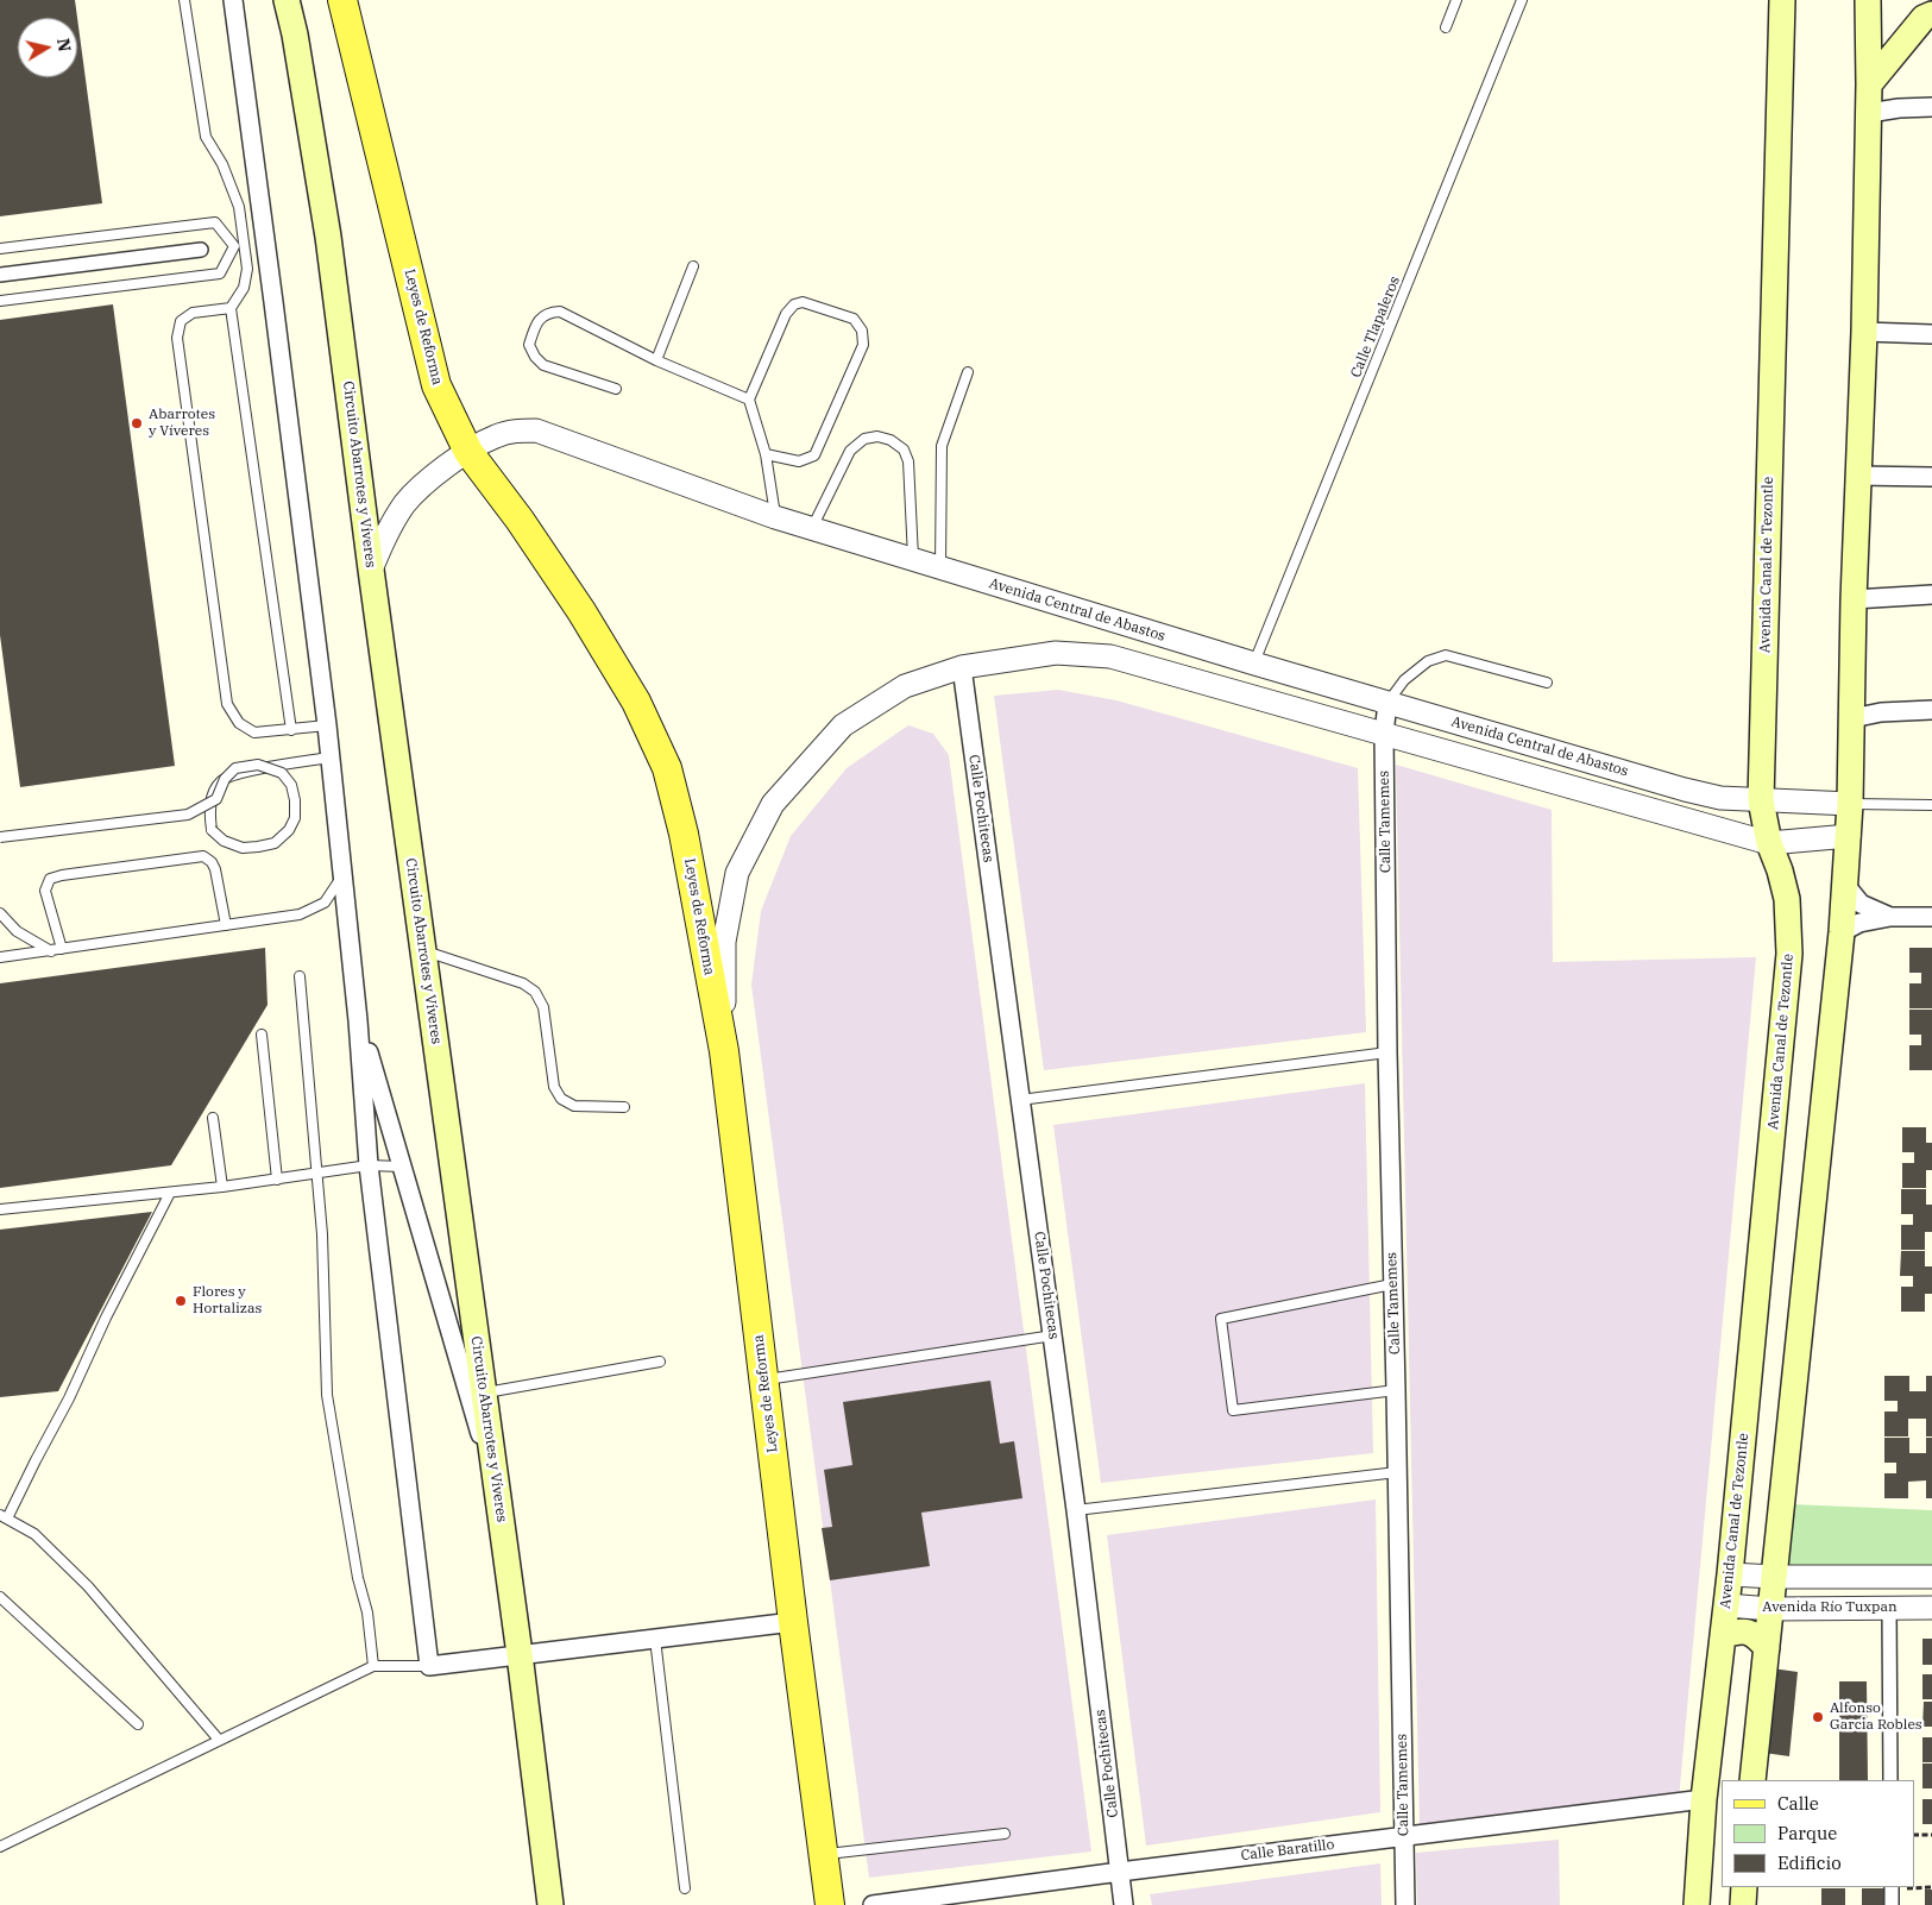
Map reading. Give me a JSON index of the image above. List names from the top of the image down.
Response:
{
  "streets": {
    "main road": ["Leyes de Reforma", "Circuito Abarrotes y Víveres", "Avenida Canal de Tezontle"],
    "street": [
      "Avenida Central de Abastos",
      "Calle Pochitecas",
      "Calle Tamemes",
      "Avenida Río Tuxpan",
      "Calle Baratillo"
    ],
    "lane": ["Calle Tlapaleros"]
  },
  "crossings": [
    ["Leyes de Reforma", "Avenida Central de Abastos"],
    ["Calle Tlapaleros", "Avenida Central de Abastos"],
    ["Circuito Abarrotes y Víveres", "Avenida Central de Abastos"],
    ["Avenida Canal de Tezontle", "Avenida Central de Abastos"],
    ["Avenida Canal de Tezontle", "Avenida Río Tuxpan"],
    ["Avenida Canal de Tezontle", "Calle Baratillo"],
    ["Avenida Central de Abastos", "Calle Pochitecas"],
    ["Avenida Central de Abastos", "Calle Tamemes"],
    ["Calle Pochitecas", "Calle Baratillo"],
    ["Calle Tamemes", "Calle Baratillo"]
  ],
  "places": ["Abarrotes y Víveres", "Flores y Hortalizas", "Alfonso Garcia Robles"],
  "legend": ["Calle", "Parque", "Edificio"],
  "north": "right"
}
